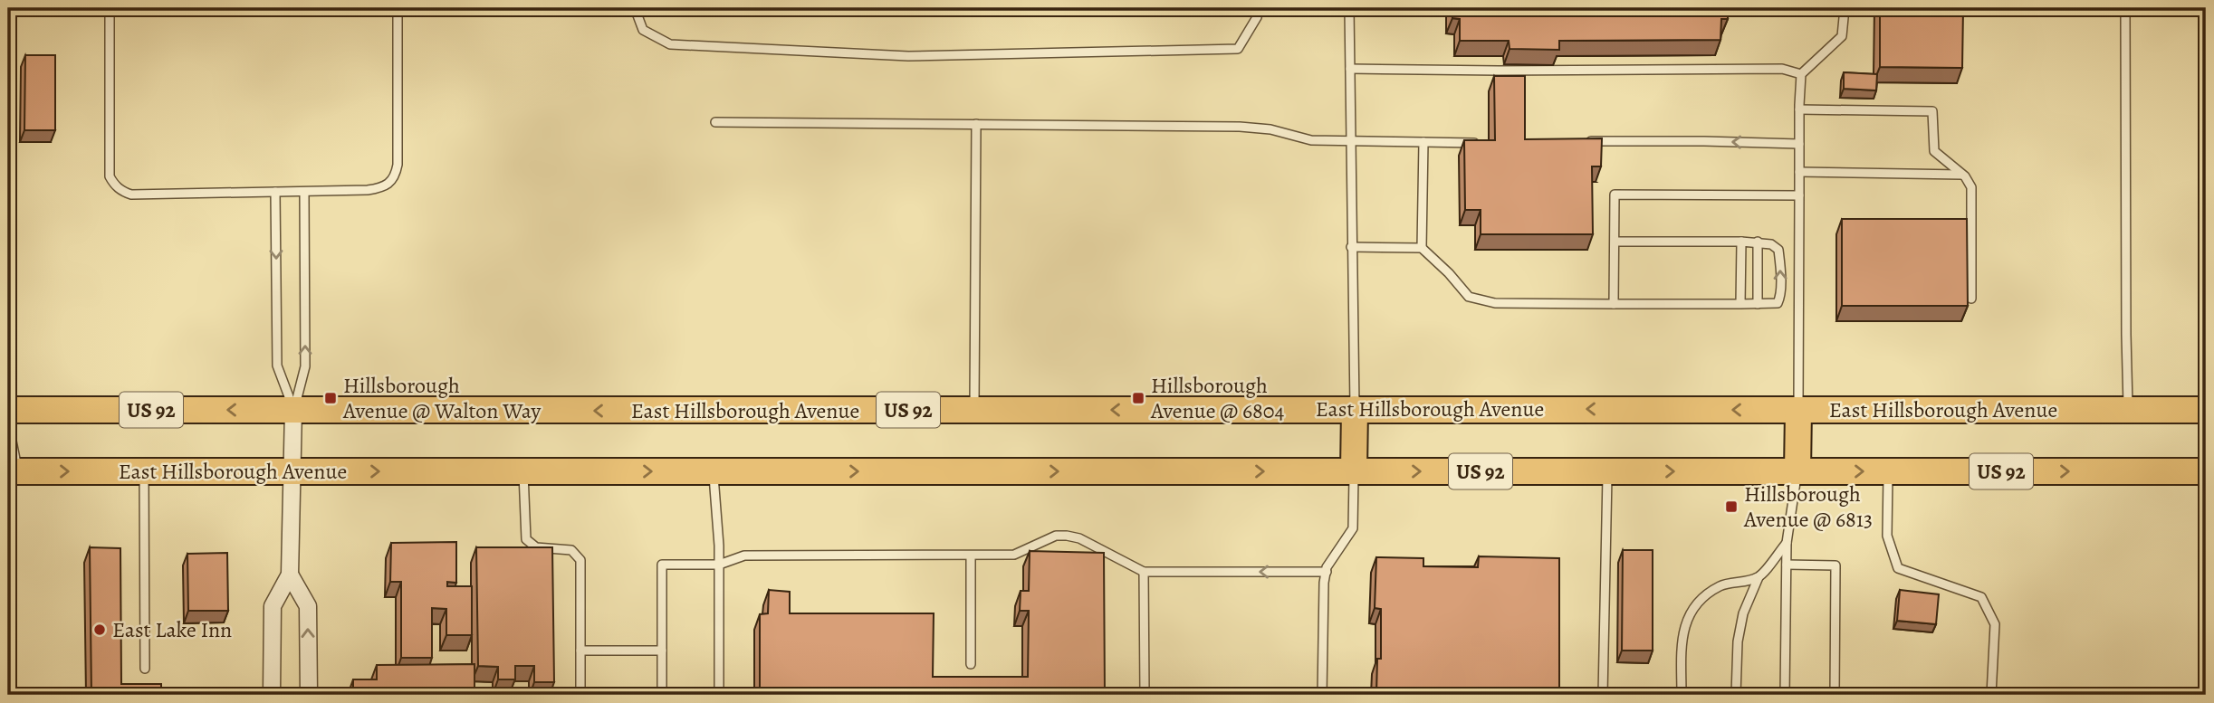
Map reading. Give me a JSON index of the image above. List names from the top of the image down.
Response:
{
  "streets": {
    "main road": ["East Hillsborough Avenue", "US 92"]
  },
  "places": {
    "transit": ["Hillsborough Avenue @ Walton Way", "Hillsborough Avenue @ 6804", "Hillsborough Avenue @ 6813"],
    "other": ["East Lake Inn"]
  }
}
